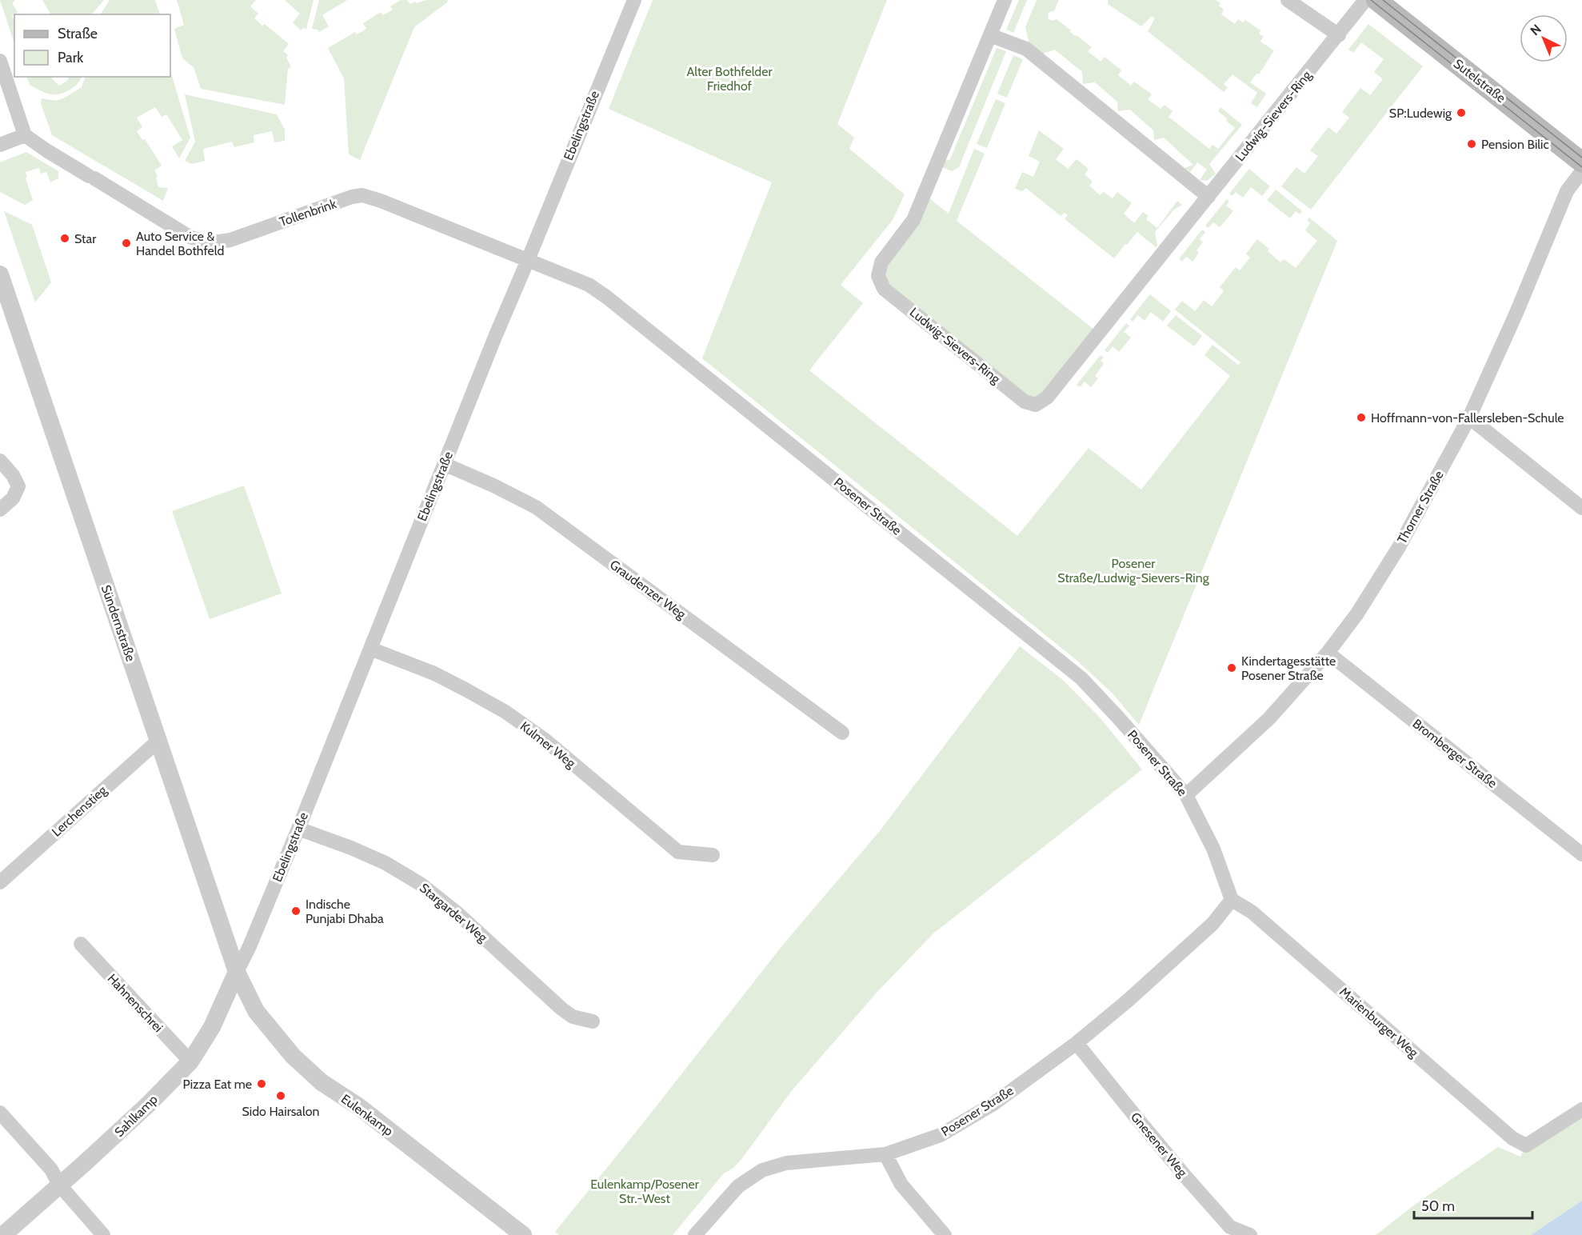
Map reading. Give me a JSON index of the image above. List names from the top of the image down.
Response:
{
  "streets": {
    "main road": ["Sutelstraße"],
    "street": [
      "Ludwig-Sievers-Ring",
      "Ebelingstraße",
      "Tollenbrink",
      "Posener Straße",
      "Thorner Straße",
      "Graudenzer Weg",
      "Sündernstraße",
      "Kulmer Weg",
      "Bromberger Straße",
      "Lerchenstieg",
      "Stargarder Weg",
      "Hahnenschrei",
      "Marienburger Weg",
      "Eulenkamp",
      "Sahlkamp",
      "Gnesener Weg"
    ]
  },
  "crossings": [
    ["Ebelingstraße", "Tollenbrink"],
    ["Ebelingstraße", "Posener Straße"],
    ["Ebelingstraße", "Graudenzer Weg"],
    ["Ebelingstraße", "Sündernstraße"],
    ["Ebelingstraße", "Kulmer Weg"],
    ["Ebelingstraße", "Stargarder Weg"],
    ["Ebelingstraße", "Eulenkamp"],
    ["Ebelingstraße", "Sahlkamp"],
    ["Tollenbrink", "Posener Straße"],
    ["Posener Straße", "Thorner Straße"],
    ["Posener Straße", "Marienburger Weg"],
    ["Posener Straße", "Gnesener Weg"],
    ["Thorner Straße", "Bromberger Straße"],
    ["Sündernstraße", "Lerchenstieg"],
    ["Sündernstraße", "Eulenkamp"],
    ["Sündernstraße", "Sahlkamp"],
    ["Hahnenschrei", "Sahlkamp"],
    ["Eulenkamp", "Sahlkamp"]
  ],
  "parks": ["Alter Bothfelder Friedhof", "Posener Straße/Ludwig-Sievers-Ring", "Eulenkamp/Posener Str.-West"],
  "places": [
    "SP:Ludewig",
    "Pension Bilic",
    "Star",
    "Auto Service & Handel Bothfeld",
    "Hoffmann-von-Fallersleben-Schule",
    "Kindertagesstätte Posener Straße",
    "Indische Punjabi Dhaba",
    "Pizza Eat me",
    "Sido Hairsalon"
  ],
  "legend": ["Straße", "Park"],
  "scale_bar": "50 m",
  "north": "top left"
}
